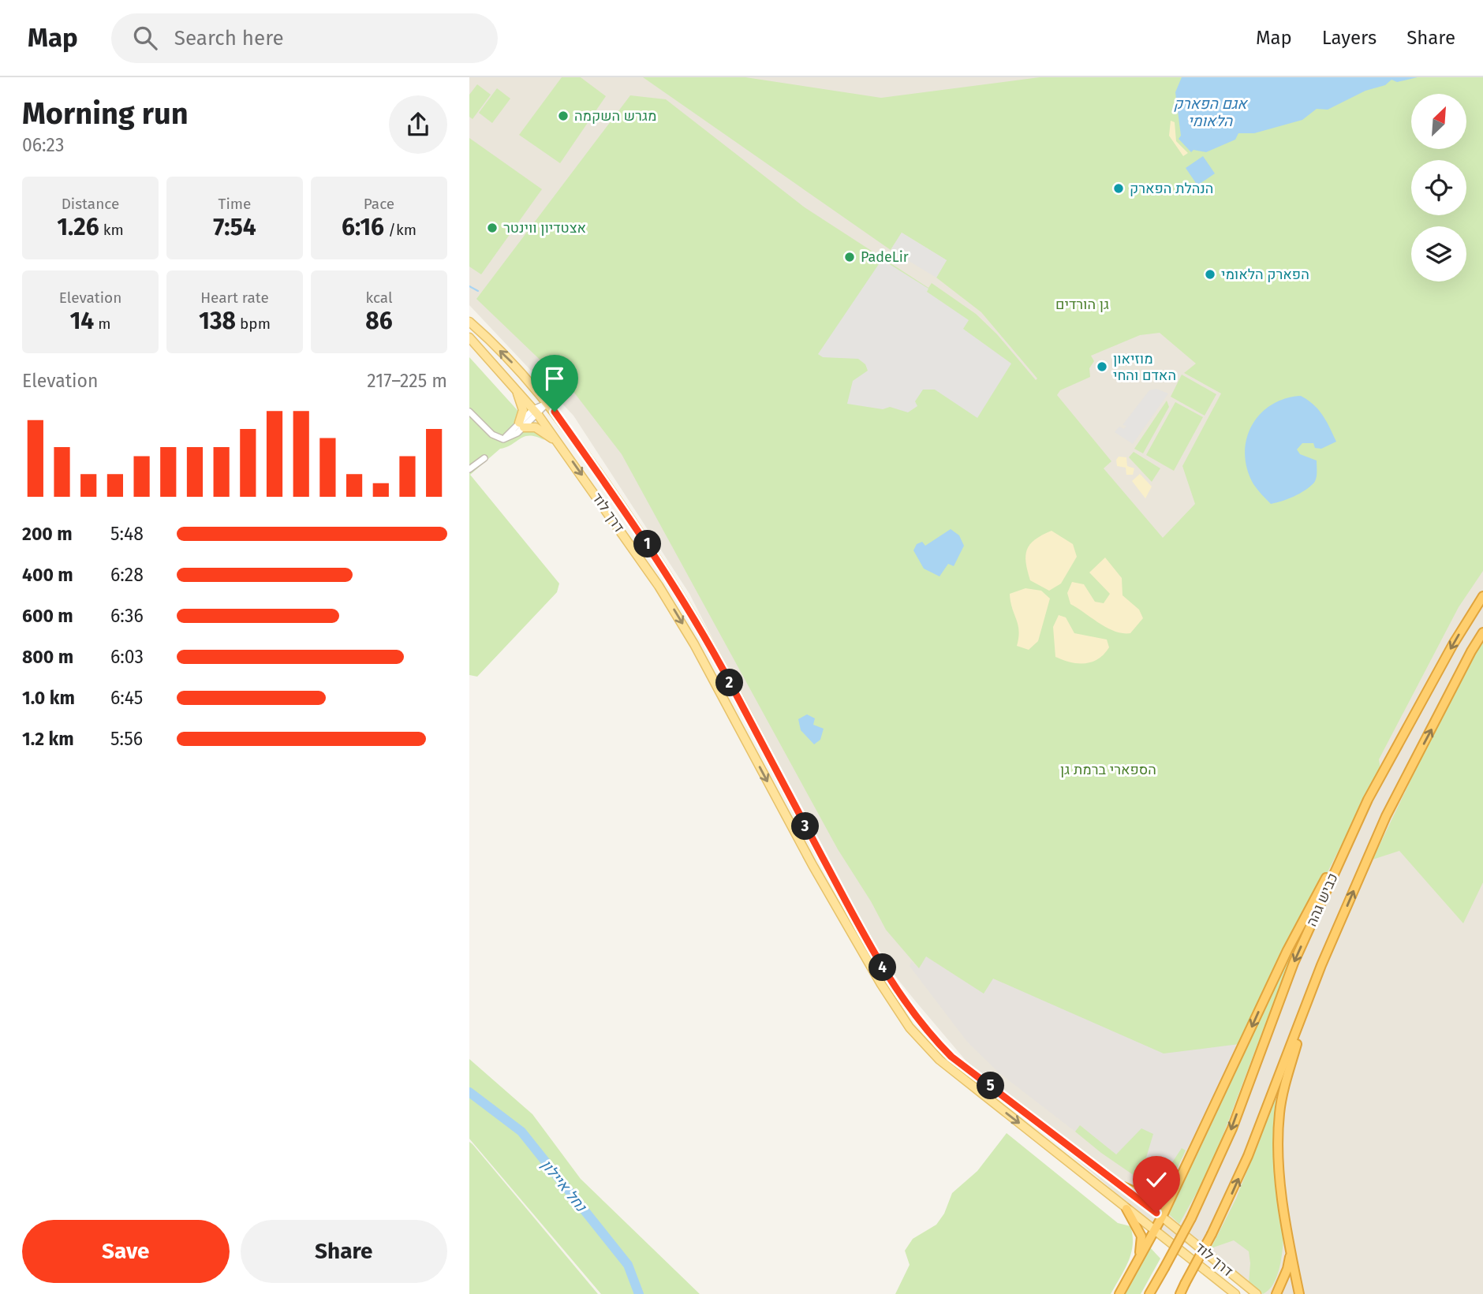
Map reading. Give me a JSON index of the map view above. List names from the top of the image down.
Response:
{
  "streets": {
    "highway": ["כביש גהה"],
    "main road": ["דרך לוד"]
  },
  "water": ["אגם הפארק הלאומי", "נחל איילון"],
  "parks": ["גן הורדים", "הספארי ברמת גן"],
  "places": [
    "מגרש השקמה",
    "הנהלת הפארק",
    "אצטדיון ווינטר",
    "PadeLir",
    "הפארק הלאומי",
    "מוזיאון האדם והחי"
  ],
  "north": "top right",
  "page": {
    "header": "Map",
    "search": "Search here",
    "nav": ["Map", "Layers", "Share"],
    "heading": ["Morning run", "06:23"],
    "stats": [
      ["Distance", "1.26 km"],
      ["Time", "7:54"],
      ["Pace", "6:16 /km"],
      ["Elevation", "14 m"],
      ["Heart rate", "138 bpm"],
      ["kcal", "86"]
    ],
    "chart": ["Elevation", "217–225 m"],
    "list": [
      {
        "name": "200 m",
        "note": "5:48"
      },
      {
        "name": "400 m",
        "note": "6:28"
      },
      {
        "name": "600 m",
        "note": "6:36"
      },
      {
        "name": "800 m",
        "note": "6:03"
      },
      {
        "name": "1.0 km",
        "note": "6:45"
      },
      {
        "name": "1.2 km",
        "note": "5:56"
      }
    ],
    "pins": [
      "1",
      "2",
      "3",
      "4",
      "5"
    ],
    "buttons": ["Save", "Share"]
  }
}
